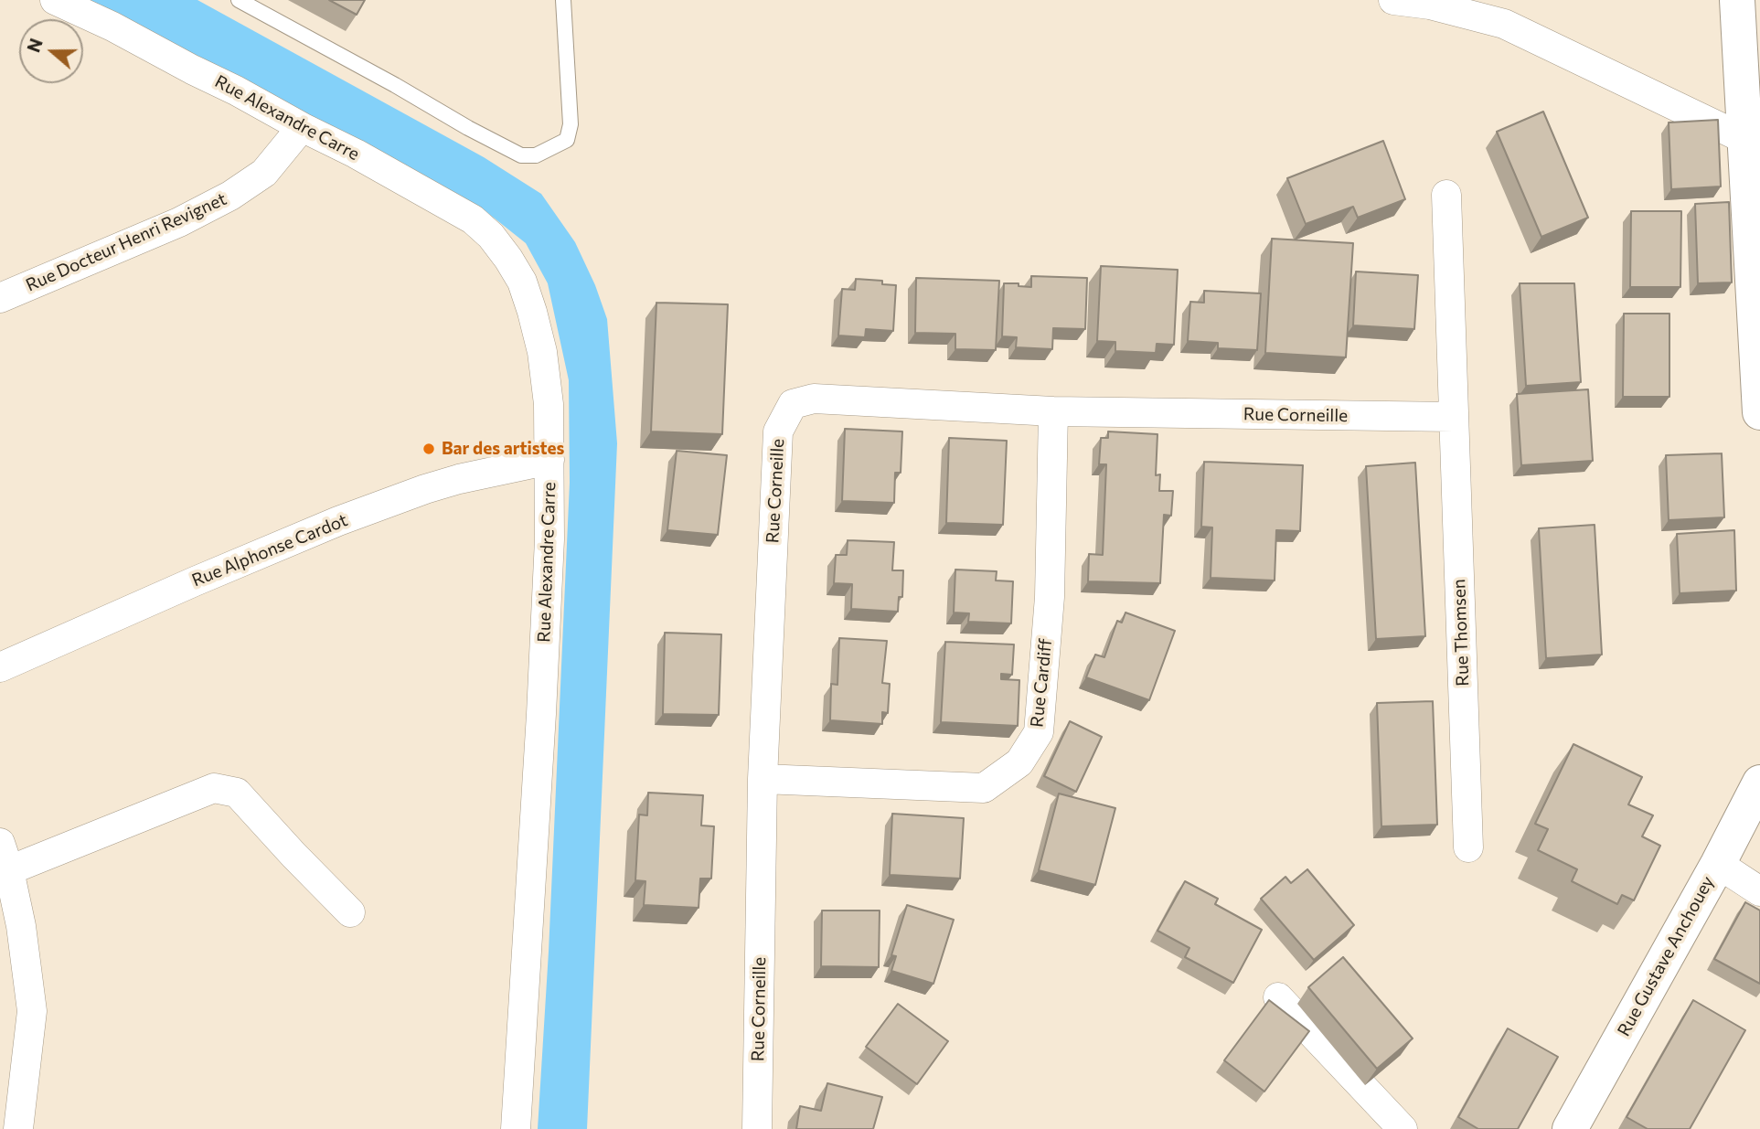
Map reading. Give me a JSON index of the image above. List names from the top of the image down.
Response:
{
  "streets": {
    "street": [
      "Rue Alexandre Carre",
      "Rue Docteur Henri Revignet",
      "Rue Corneille",
      "Rue Alphonse Cardot",
      "Rue Thomsen",
      "Rue Cardiff",
      "Rue Gustave Anchouey"
    ]
  },
  "crossings": [
    ["Rue Alexandre Carre", "Rue Docteur Henri Revignet"],
    ["Rue Alexandre Carre", "Rue Alphonse Cardot"],
    ["Rue Corneille", "Rue Thomsen"],
    ["Rue Corneille", "Rue Cardiff"]
  ],
  "places": ["Bar des artistes"],
  "north": "left"
}
